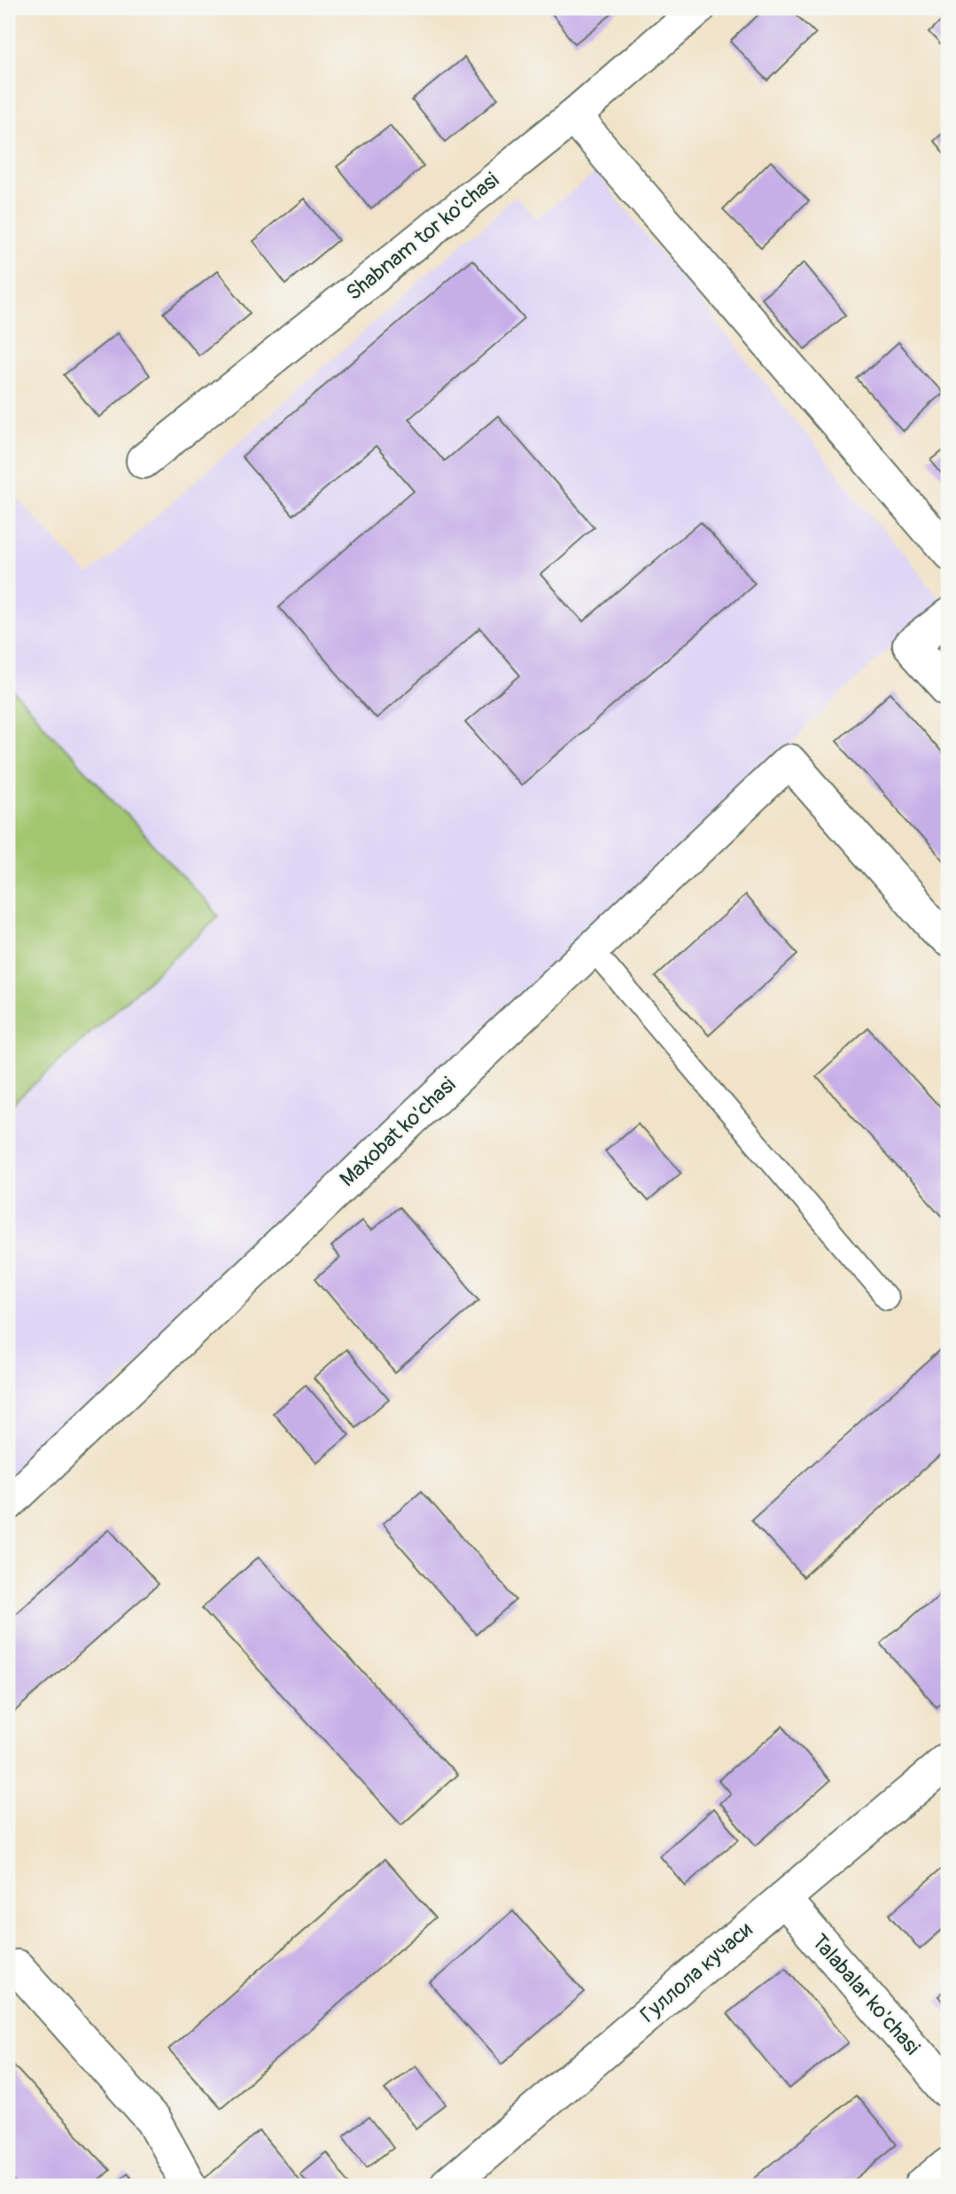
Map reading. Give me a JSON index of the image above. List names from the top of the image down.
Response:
{
  "streets": {
    "street": [
      "Shabnam tor ko'chasi",
      "Maxobat ko'chasi",
      "Гуллола кучаси",
      "Talabalar ko'chasi"
    ]
  },
  "crossings": [
    ["Гуллола кучаси", "Talabalar ko'chasi"]
  ]
}
